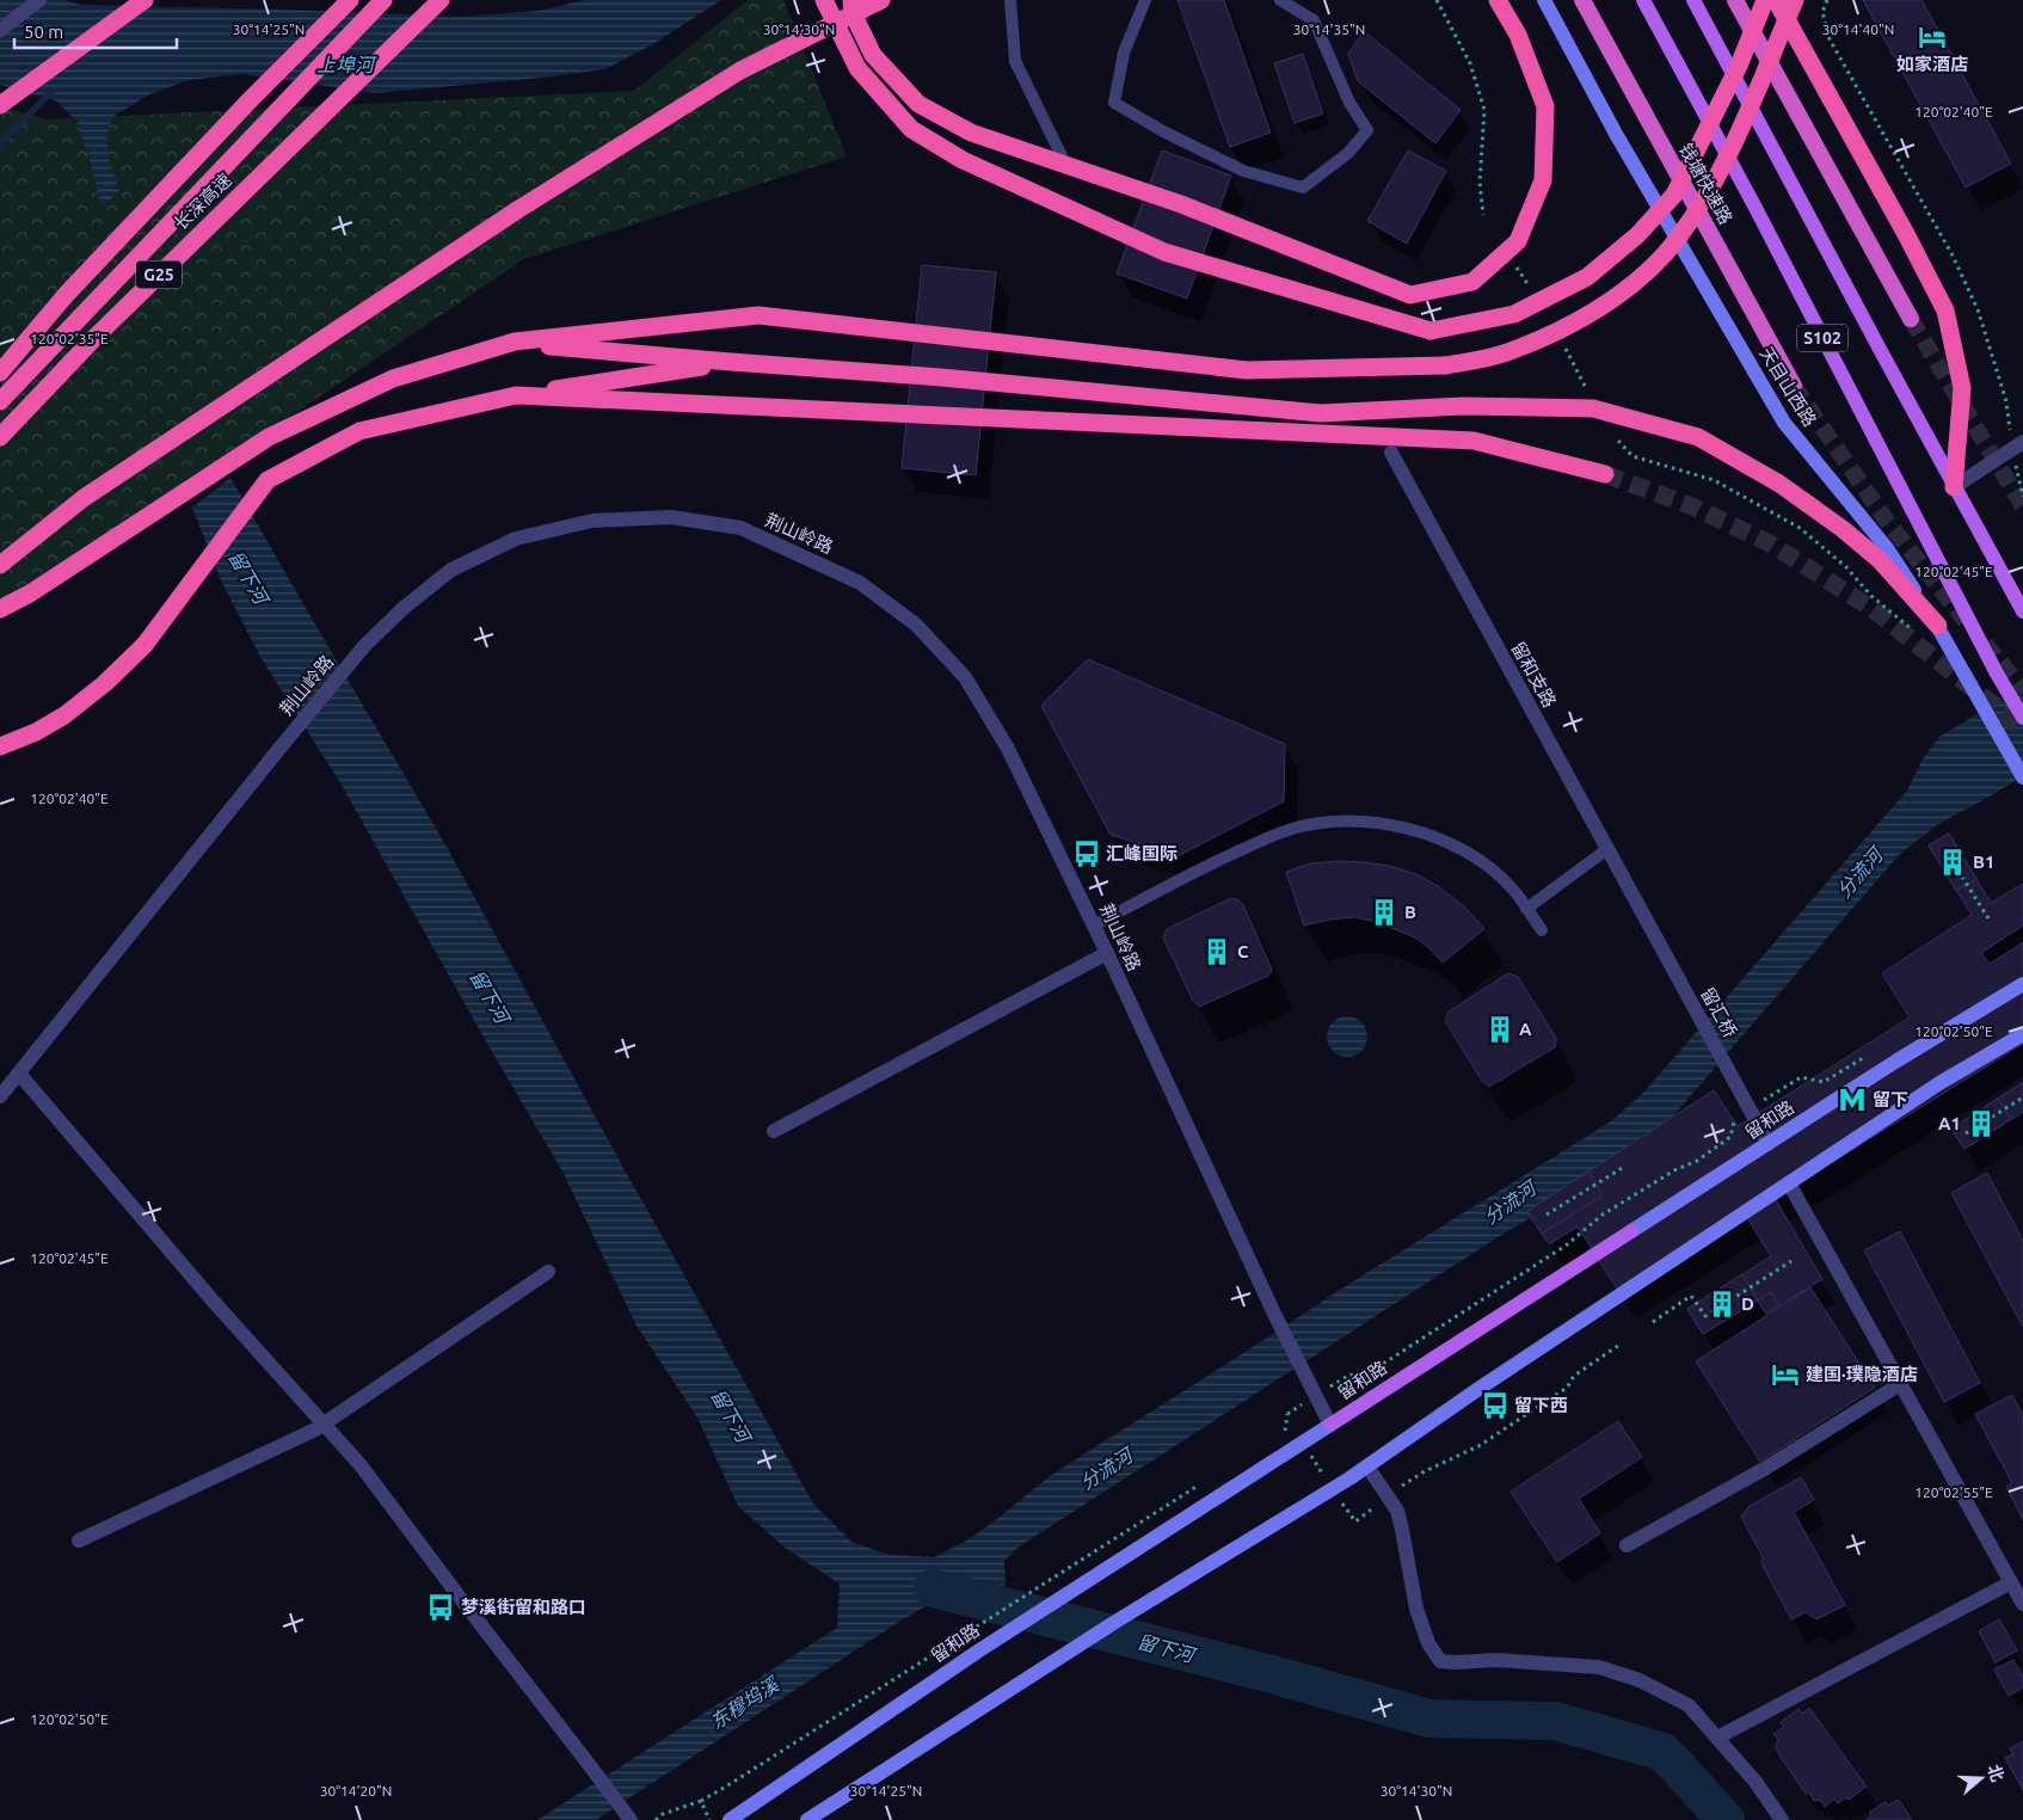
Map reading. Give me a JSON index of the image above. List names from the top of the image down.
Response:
{
  "streets": {
    "highway": ["钱塘快速路", "长深高速", "G25"],
    "main road": ["S102", "天目山西路", "留和路"],
    "street": ["荆山岭路", "留和支路", "留汇桥"]
  },
  "crossings": [
    ["荆山岭路", "留和路"],
    ["留和支路", "留汇桥"]
  ],
  "water": [
    "上埠河",
    "留下河",
    "分流河",
    "东穆坞溪"
  ],
  "places": {
    "hotel": ["如家酒店", "建国·璞隐酒店"],
    "bus stop": ["汇峰国际", "留下西", "梦溪街留和路口"],
    "building": [
      "B1",
      "B",
      "C",
      "A",
      "A1",
      "D"
    ],
    "metro station": ["留下"]
  },
  "scale_bar": "50 m",
  "north": "right",
  "coordinates": [
    "30°14'25\"N",
    "30°14'30\"N",
    "30°14'35\"N",
    "30°14'40\"N",
    "120°02'40\"E",
    "120°02'35\"E",
    "120°02'45\"E",
    "120°02'50\"E",
    "120°02'55\"E",
    "30°14'20\"N"
  ]
}
